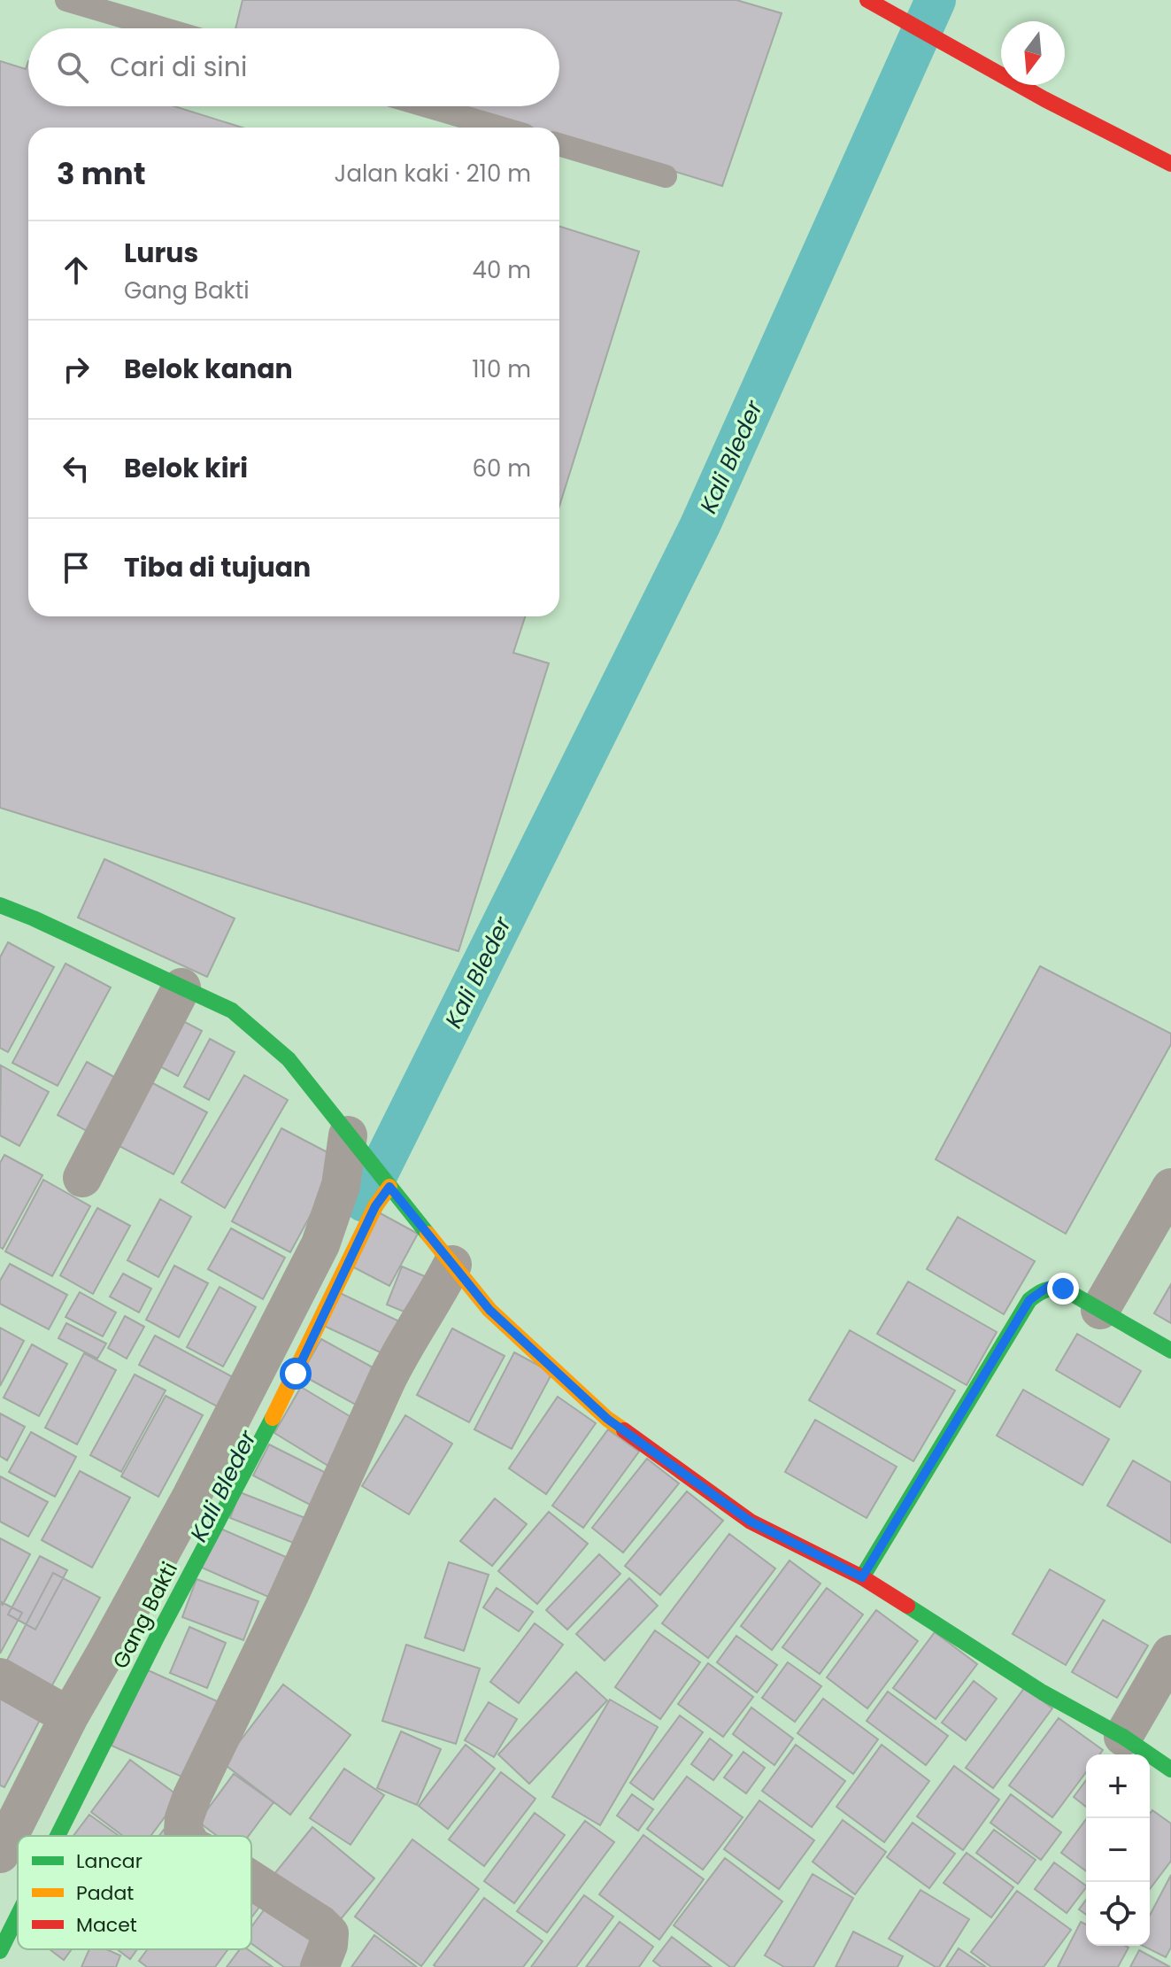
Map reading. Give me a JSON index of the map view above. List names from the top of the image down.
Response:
{
  "streets": {
    "street": ["Gang Bakti"]
  },
  "water": ["Kali Bleder"],
  "legend": ["Lancar", "Padat", "Macet"],
  "north": "bottom",
  "page": {
    "search": "Cari di sini",
    "heading": ["3 mnt", "Jalan kaki · 210 m"],
    "list": [
      ["Lurus", "Gang Bakti", "40 m"],
      ["Belok kanan", "110 m"],
      ["Belok kiri", "60 m"],
      "Tiba di tujuan"
    ],
    "map_buttons": ["+", "−"]
  }
}
